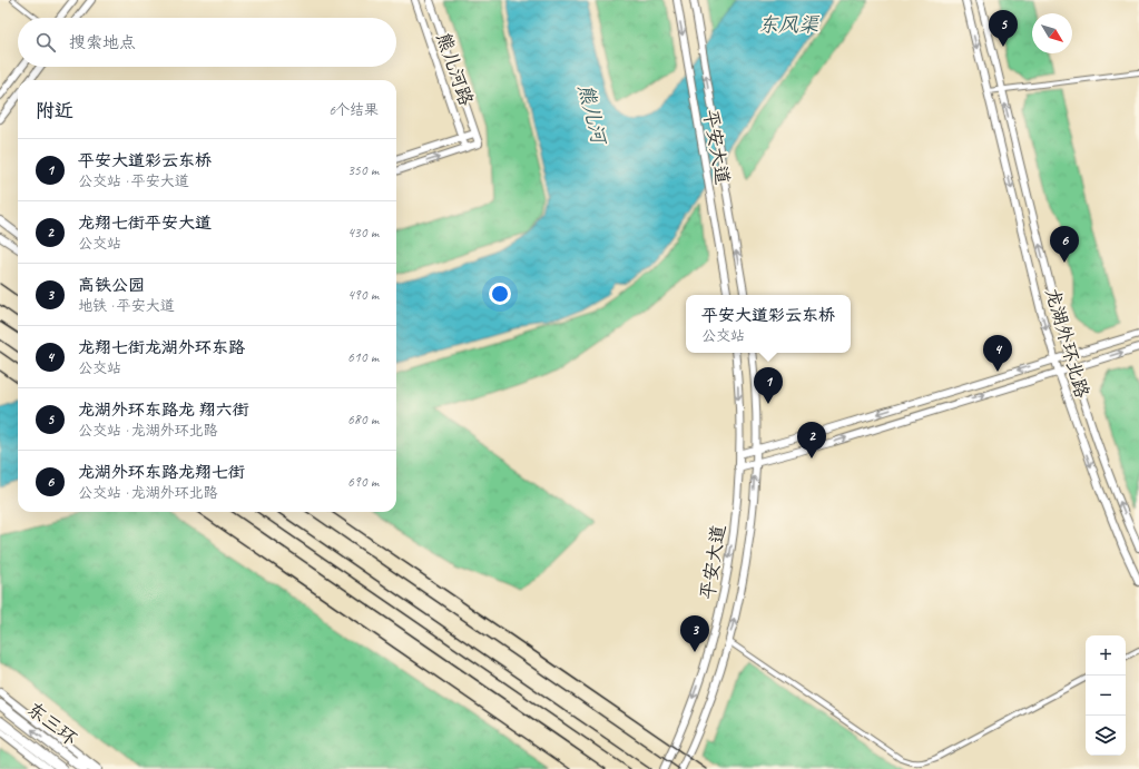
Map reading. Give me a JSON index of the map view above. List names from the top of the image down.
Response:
{
  "streets": {
    "highway": ["东三环"],
    "main road": ["熊儿河路", "平安大道", "龙湖外环北路"]
  },
  "water": ["东风渠", "熊儿河"],
  "north": "bottom right",
  "page": {
    "pins": [
      "5",
      "6",
      "4",
      "1",
      "2",
      "3"
    ],
    "search": "搜索地点",
    "heading": ["附近", "6个结果"],
    "list": [
      {
        "mark": "1",
        "name": "平安大道彩云东桥",
        "note": "公交站 · 平安大道",
        "value": "350 m"
      },
      {
        "mark": "2",
        "name": "龙翔七街平安大道",
        "note": "公交站",
        "value": "430 m"
      },
      {
        "mark": "3",
        "name": "高铁公园",
        "note": "地铁 · 平安大道",
        "value": "490 m"
      },
      {
        "mark": "4",
        "name": "龙翔七街龙湖外环东路",
        "note": "公交站",
        "value": "610 m"
      },
      {
        "mark": "5",
        "name": "龙湖外环东路龙 翔六街",
        "note": "公交站 · 龙湖外环北路",
        "value": "680 m"
      },
      {
        "mark": "6",
        "name": "龙湖外环东路龙翔七街",
        "note": "公交站 · 龙湖外环北路",
        "value": "690 m"
      }
    ],
    "popup": ["平安大道彩云东桥", "公交站"],
    "map_buttons": ["+", "−"]
  }
}
